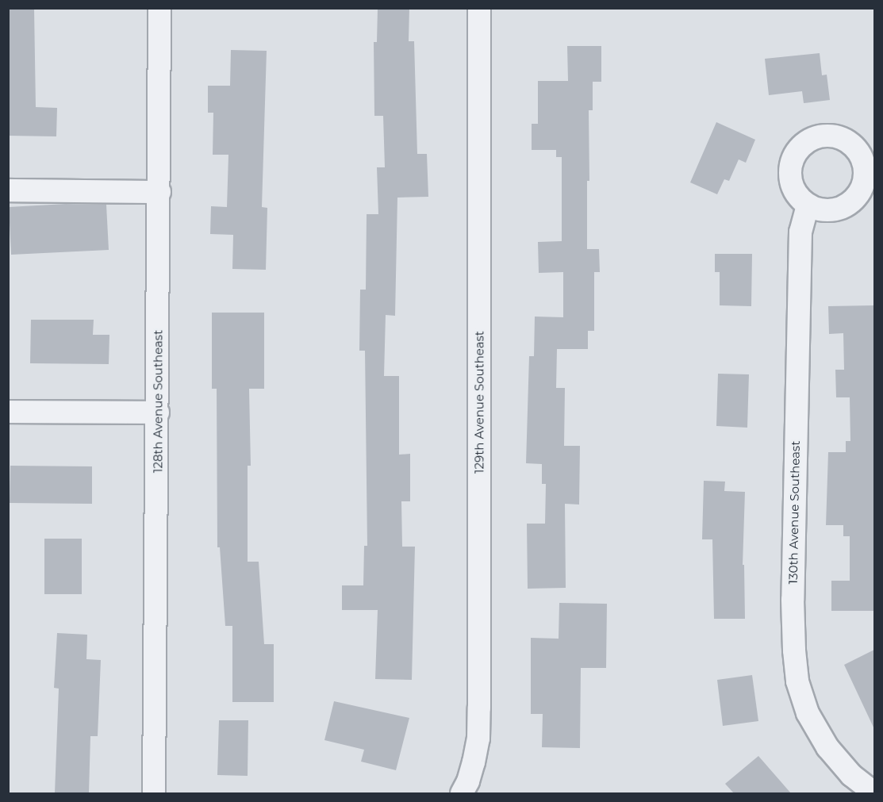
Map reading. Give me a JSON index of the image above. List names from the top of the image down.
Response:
{
  "streets": {
    "street": ["128th Avenue Southeast", "129th Avenue Southeast", "130th Avenue Southeast"]
  }
}
